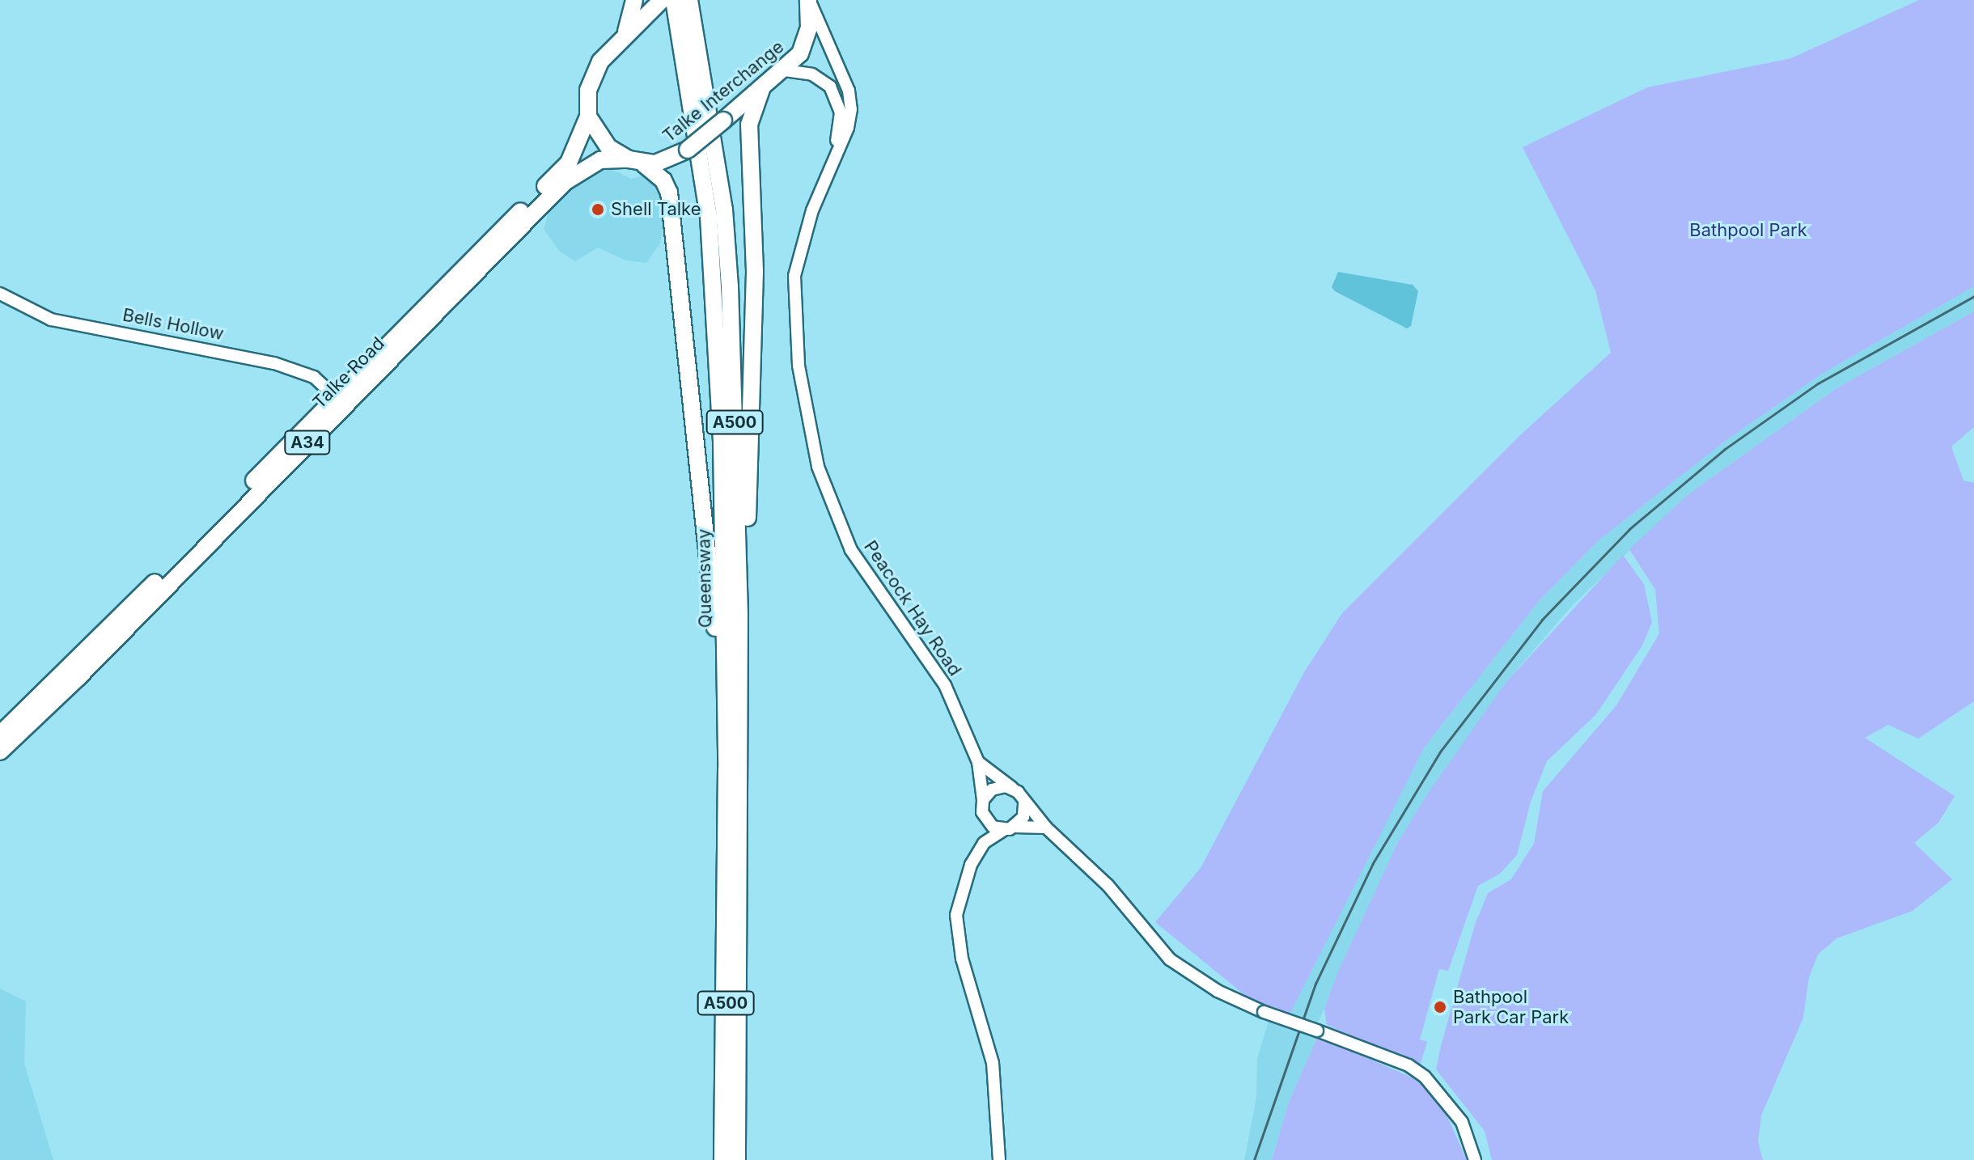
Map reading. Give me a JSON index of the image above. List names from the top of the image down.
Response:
{
  "streets": {
    "highway": [
      "Talke Interchange",
      "Talke Road",
      "A500",
      "A34",
      "Queensway"
    ],
    "street": ["Bells Hollow", "Peacock Hay Road"]
  },
  "crossings": [
    ["Talke Interchange", "Talke Road"],
    ["Talke Interchange", "A500"],
    ["Talke Interchange", "Peacock Hay Road"],
    ["Bells Hollow", "Talke Road"],
    ["A500", "Queensway"]
  ],
  "parks": ["Bathpool Park"],
  "places": ["Shell Talke", "Bathpool Park Car Park"]
}
